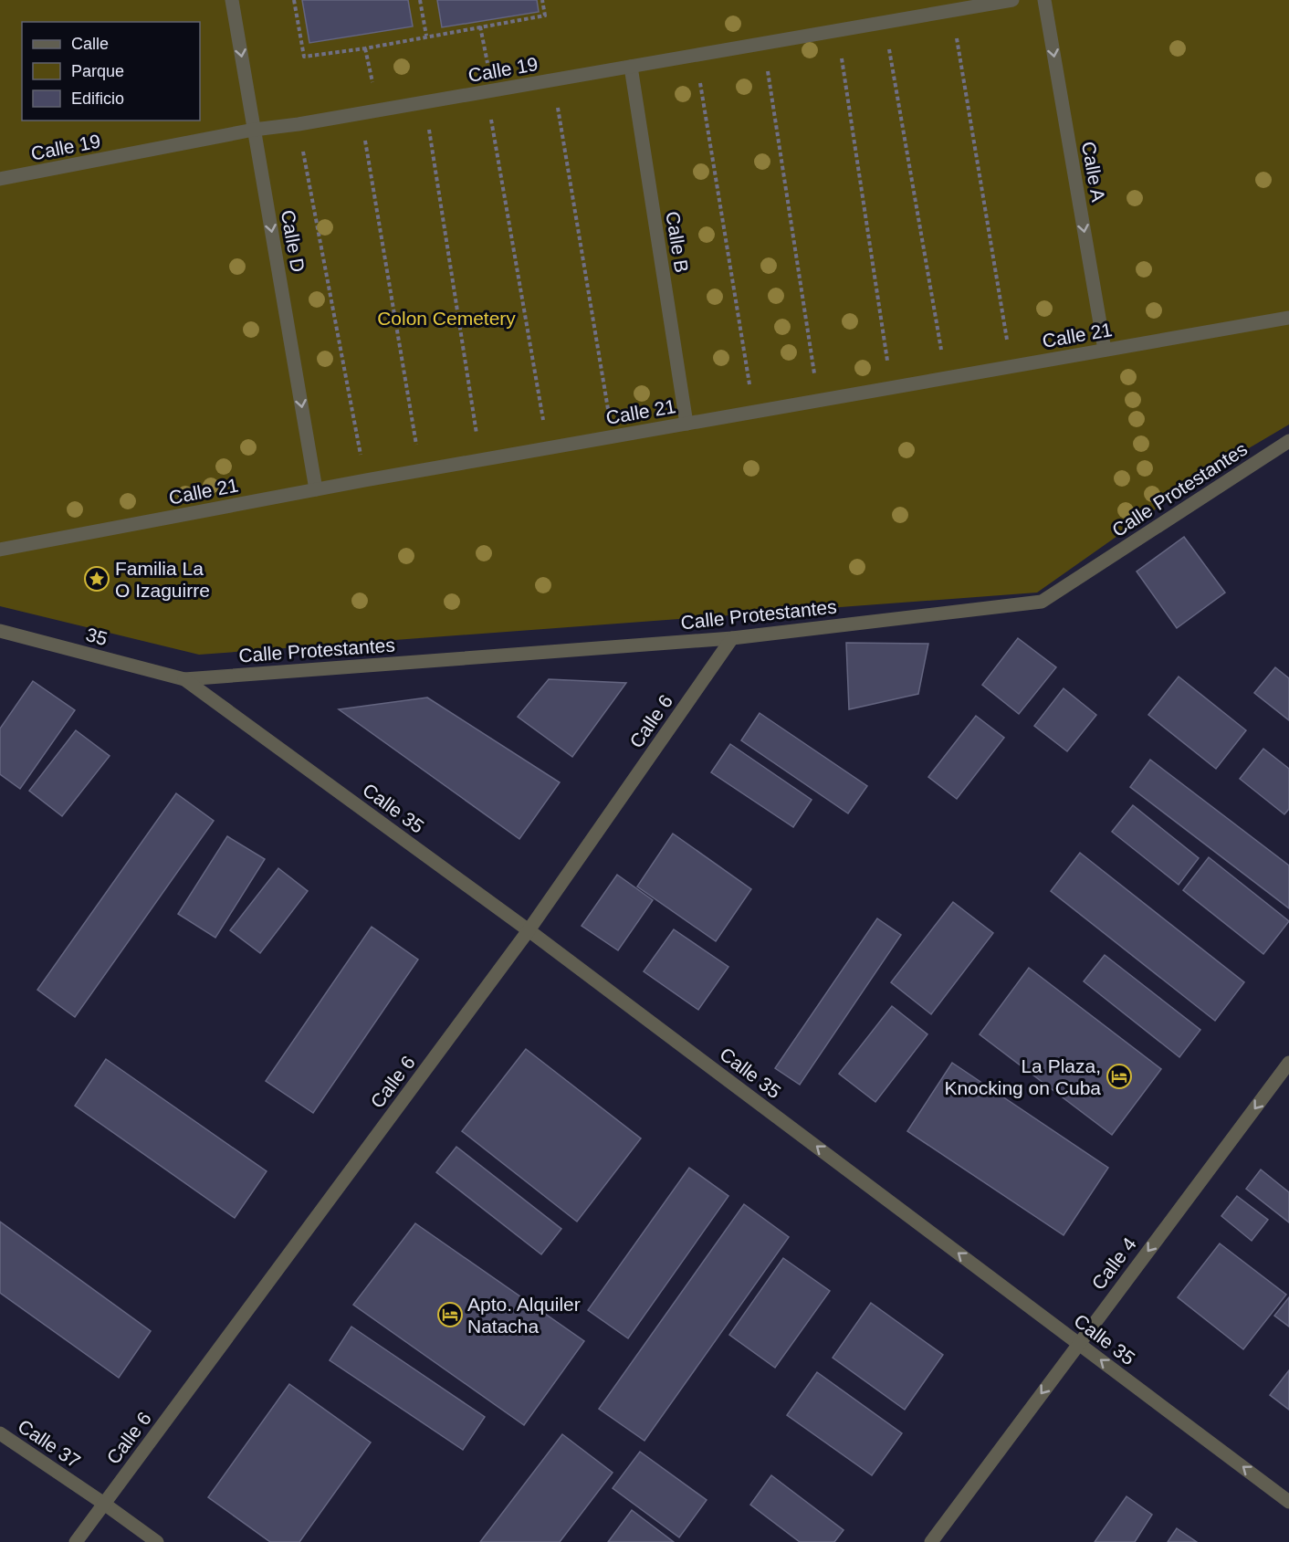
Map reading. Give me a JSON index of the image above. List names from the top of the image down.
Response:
{
  "streets": {
    "street": [
      "Calle 19",
      "Calle A",
      "Calle D",
      "Calle B",
      "Calle 21",
      "Calle Protestantes",
      "35",
      "Calle 6",
      "Calle 35",
      "Calle 4",
      "Calle 37"
    ]
  },
  "crossings": [
    ["Calle 19", "Calle D"],
    ["Calle 19", "Calle B"],
    ["Calle A", "Calle 21"],
    ["Calle D", "Calle 21"],
    ["Calle B", "Calle 21"],
    ["Calle Protestantes", "35"],
    ["Calle Protestantes", "Calle 6"],
    ["Calle Protestantes", "Calle 35"],
    ["35", "Calle 35"],
    ["Calle 6", "Calle 35"],
    ["Calle 6", "Calle 37"],
    ["Calle 35", "Calle 4"]
  ],
  "one_way": [
    "Calle A",
    "Calle D",
    "Calle 35",
    "Calle 4"
  ],
  "parks": ["Colon Cemetery"],
  "places": {
    "place": ["Familia La O Izaguirre"],
    "hotel": ["La Plaza, Knocking on Cuba", "Apto. Alquiler Natacha"]
  },
  "legend": ["Calle", "Parque", "Edificio"]
}
